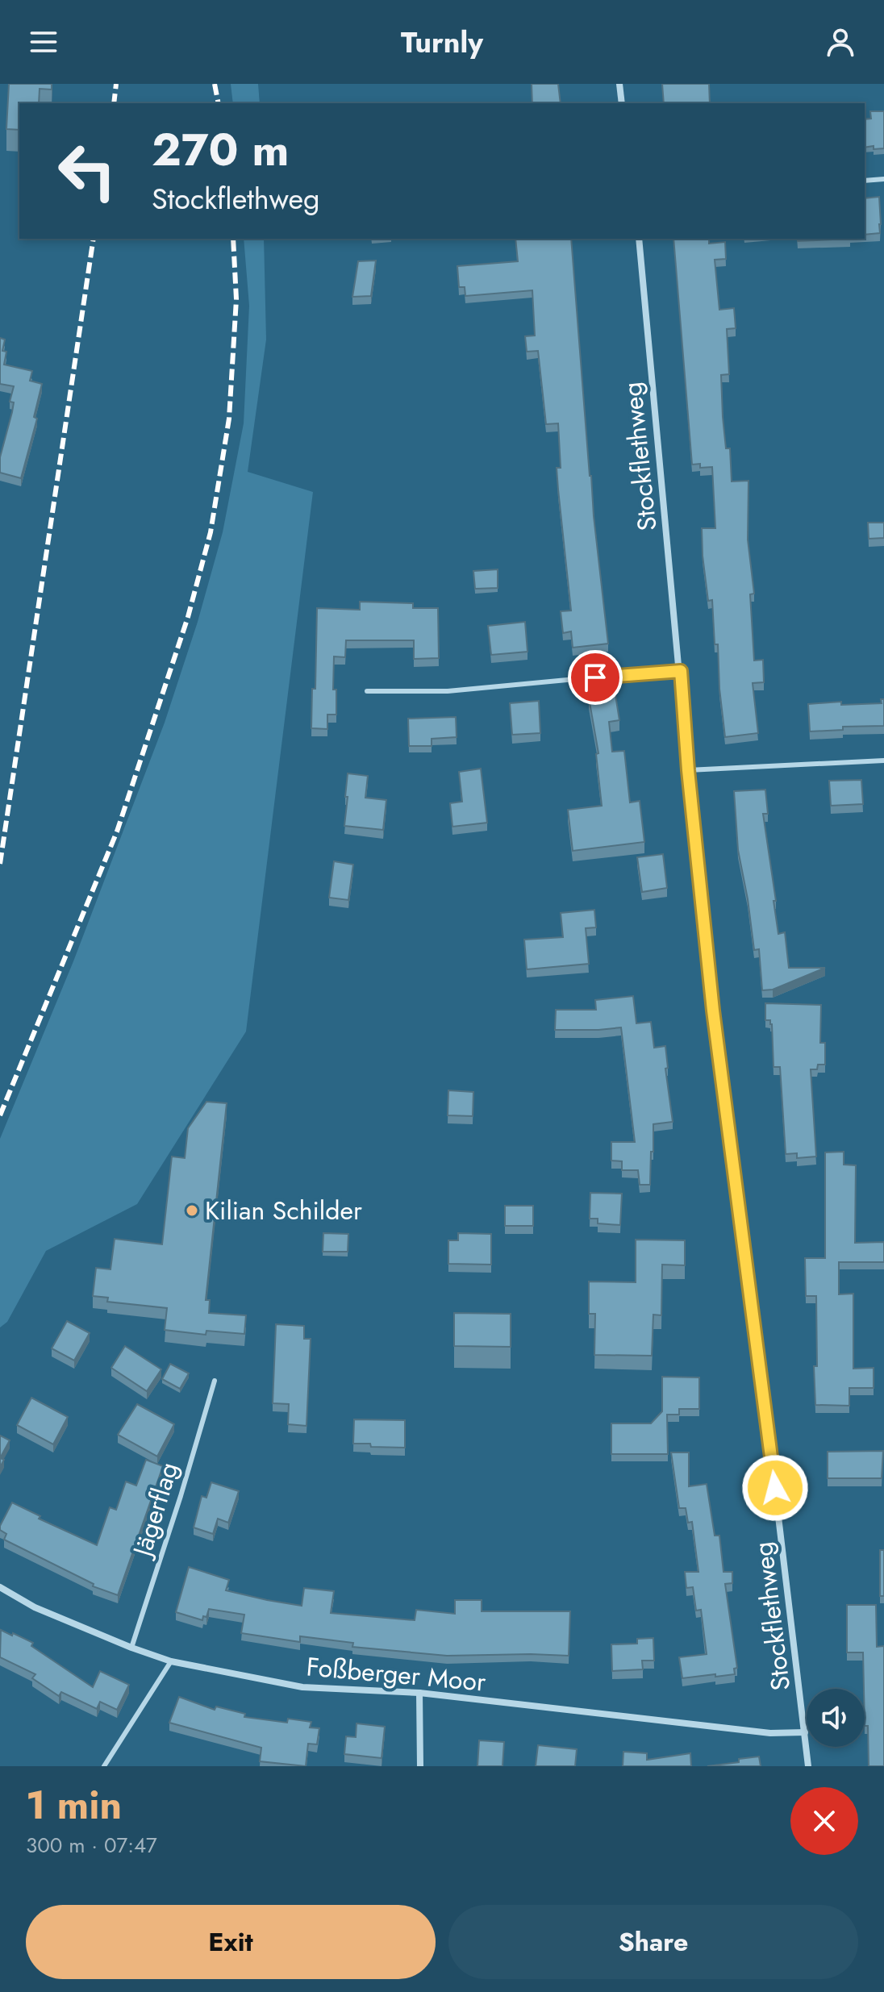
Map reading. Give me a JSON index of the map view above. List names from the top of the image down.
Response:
{
  "streets": {
    "street": ["Stockflethweg", "Foßberger Moor"],
    "lane": ["Jägerflag"]
  },
  "crossings": [
    ["Stockflethweg", "Foßberger Moor"],
    ["Jägerflag", "Foßberger Moor"]
  ],
  "places": ["Kilian Schilder"],
  "page": {
    "header": "Turnly",
    "turn": ["270 m", "Stockflethweg"],
    "heading": ["1 min", "300 m · 07:47"],
    "buttons": ["Exit", "Share"]
  }
}
